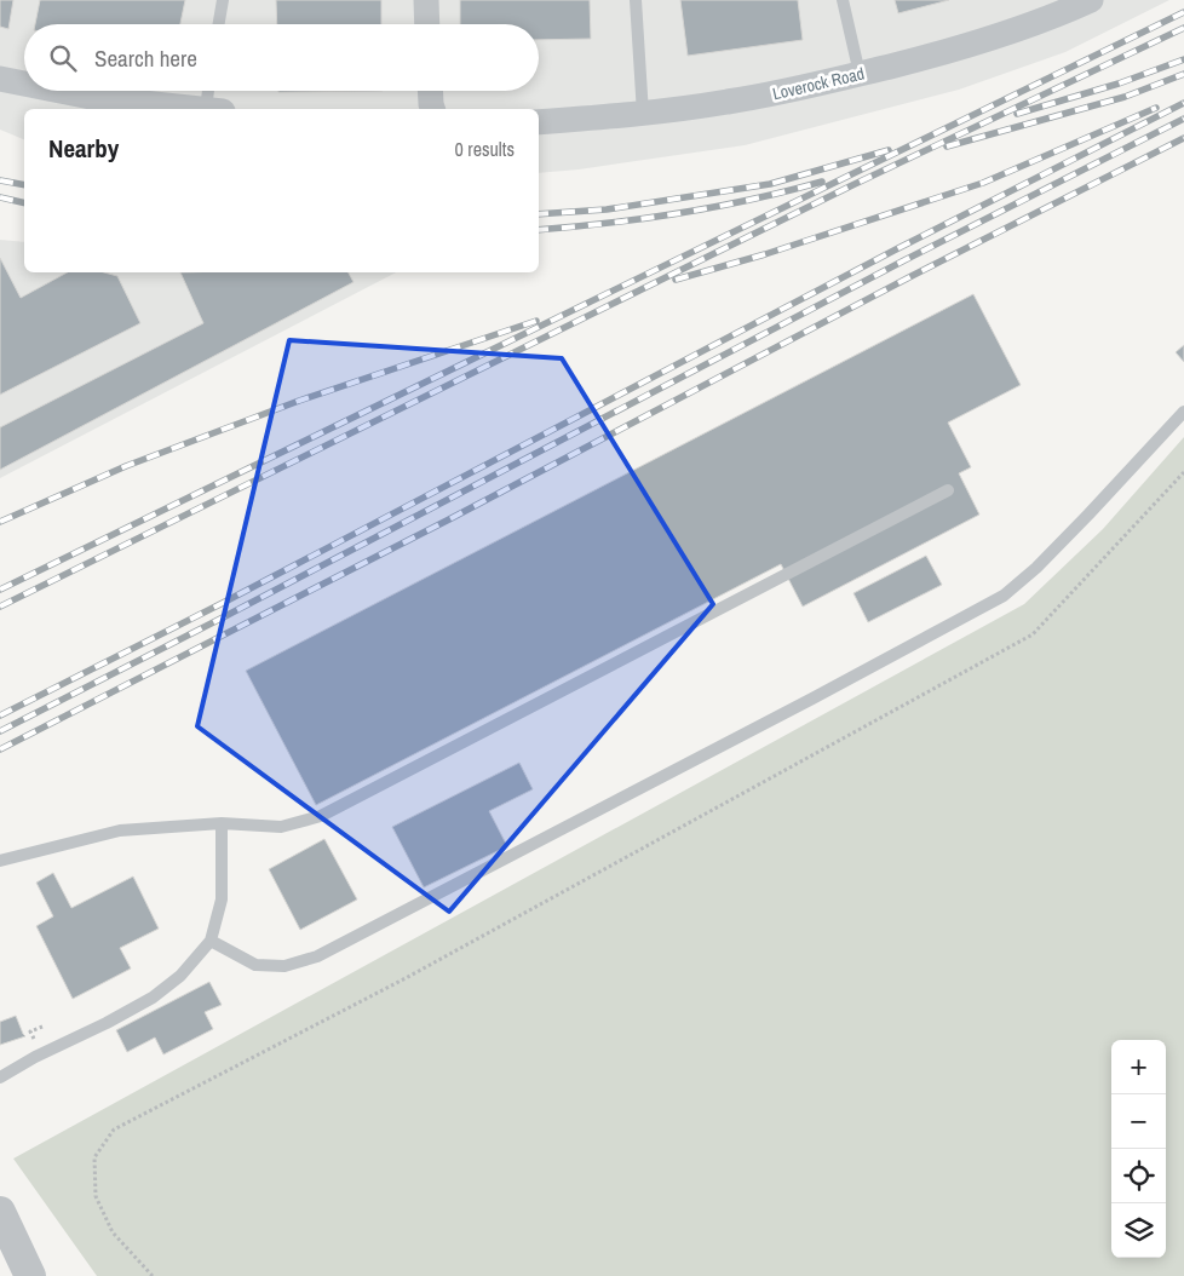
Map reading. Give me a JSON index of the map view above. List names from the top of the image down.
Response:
{
  "streets": {
    "street": ["Loverock Road"]
  },
  "page": {
    "search": "Search here",
    "heading": ["Nearby", "0 results"],
    "map_buttons": ["+", "−"]
  }
}
